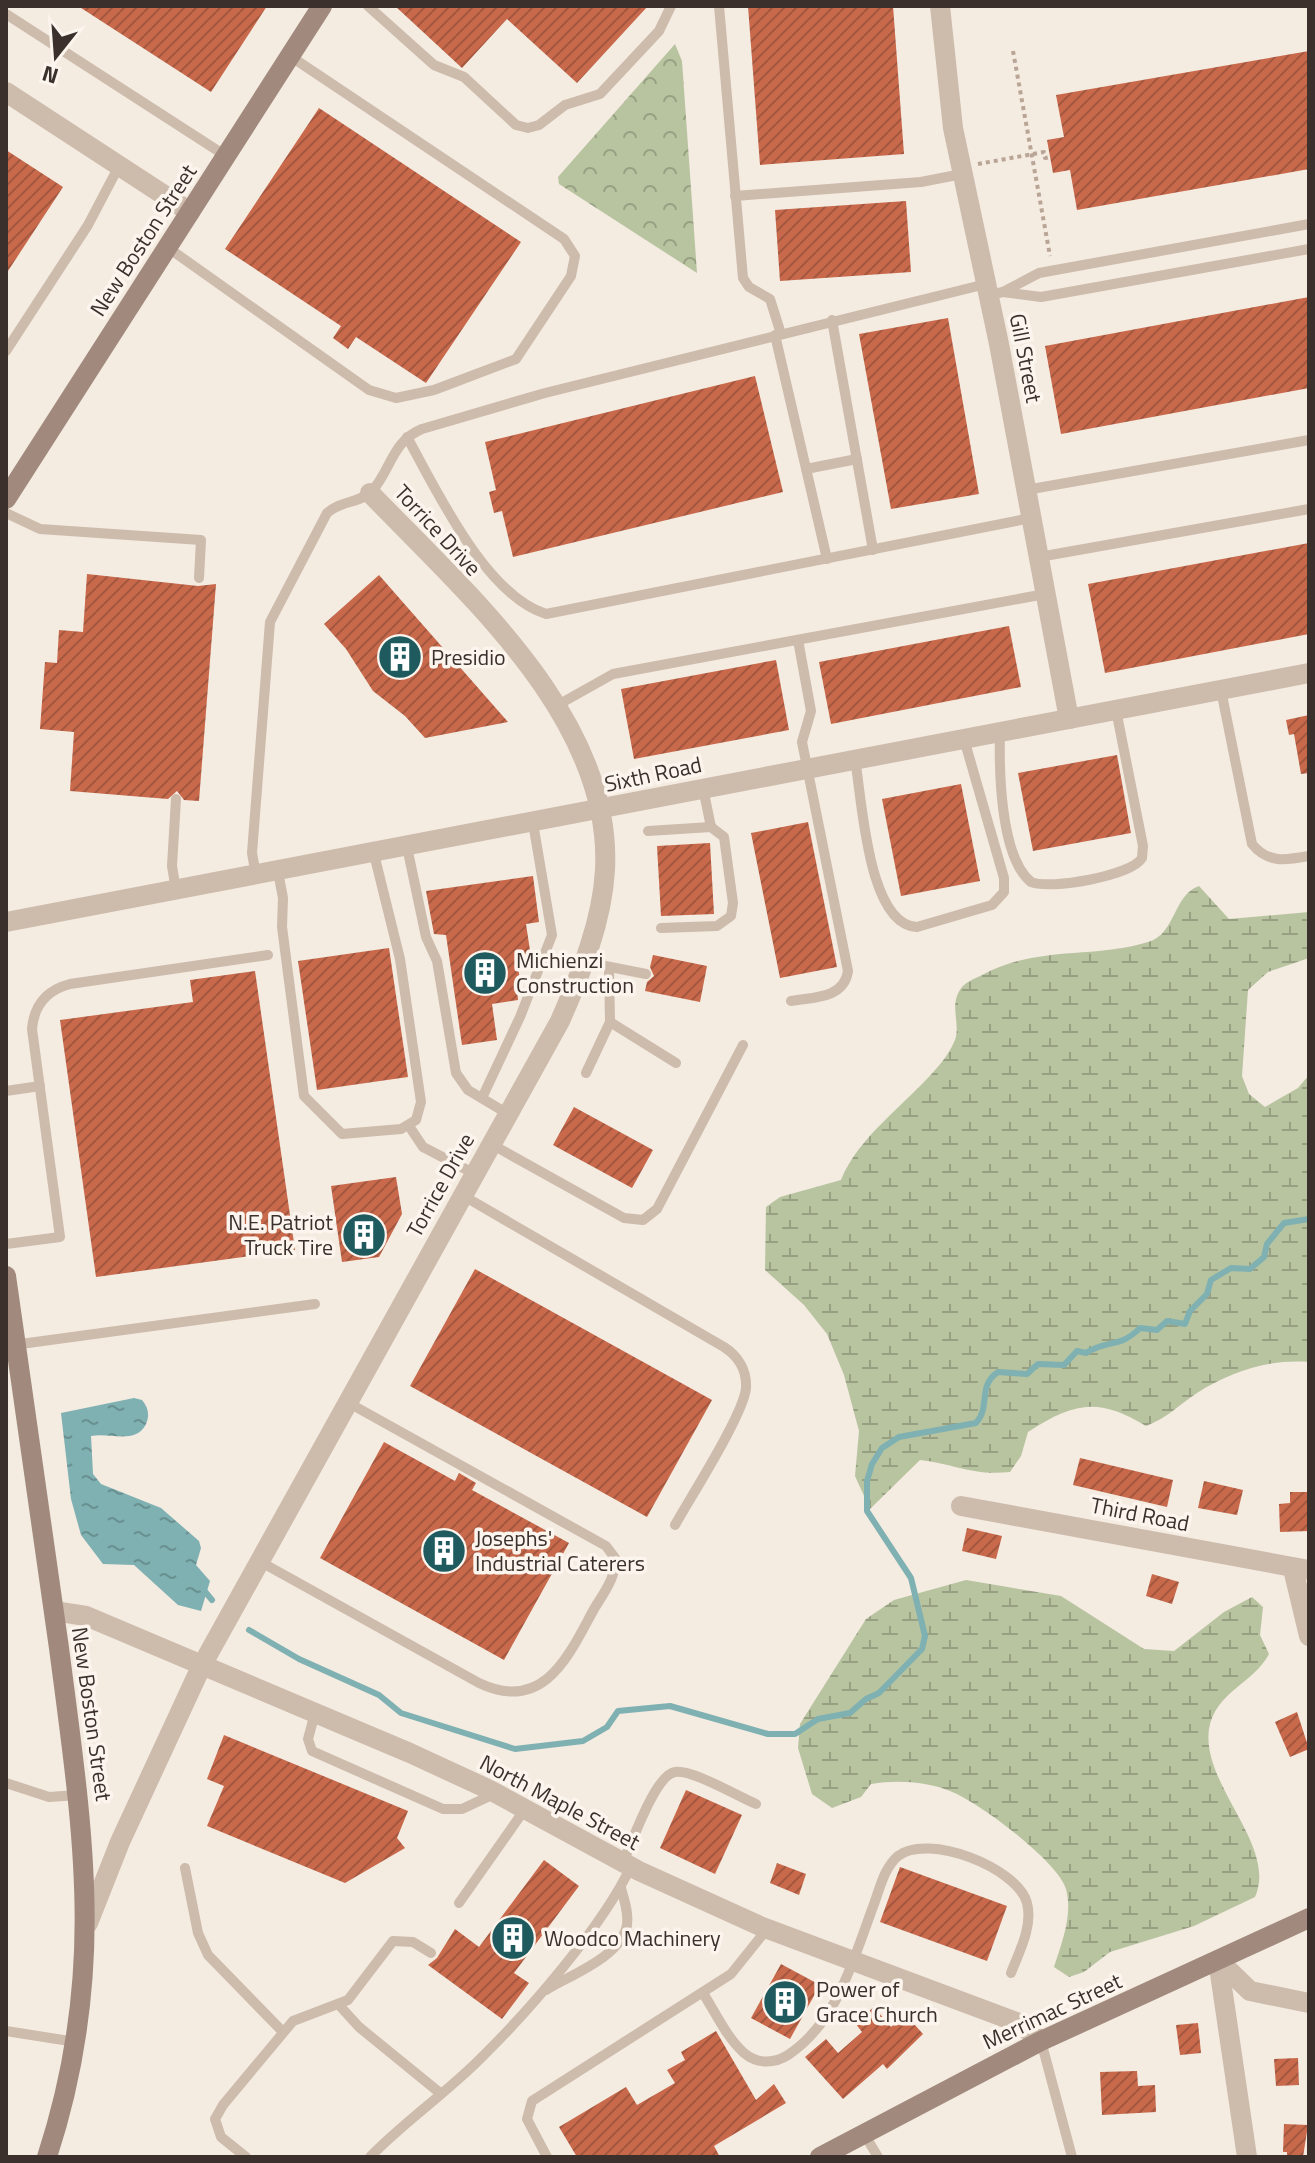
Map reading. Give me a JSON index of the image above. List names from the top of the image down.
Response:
{
  "streets": {
    "main road": ["New Boston Street", "Merrimac Street"],
    "street": [
      "Gill Street",
      "Torrice Drive",
      "Sixth Road",
      "Third Road",
      "North Maple Street"
    ]
  },
  "crossings": [
    ["New Boston Street", "Torrice Drive"],
    ["New Boston Street", "North Maple Street"],
    ["Gill Street", "Sixth Road"],
    ["Torrice Drive", "Sixth Road"],
    ["Torrice Drive", "North Maple Street"],
    ["North Maple Street", "Merrimac Street"]
  ],
  "places": {
    "building": [
      "Presidio",
      "Michienzi Construction",
      "N.E. Patriot Truck Tire",
      "Josephs' Industrial Caterers",
      "Woodco Machinery",
      "Power of Grace Church"
    ]
  },
  "north": "bottom"
}
